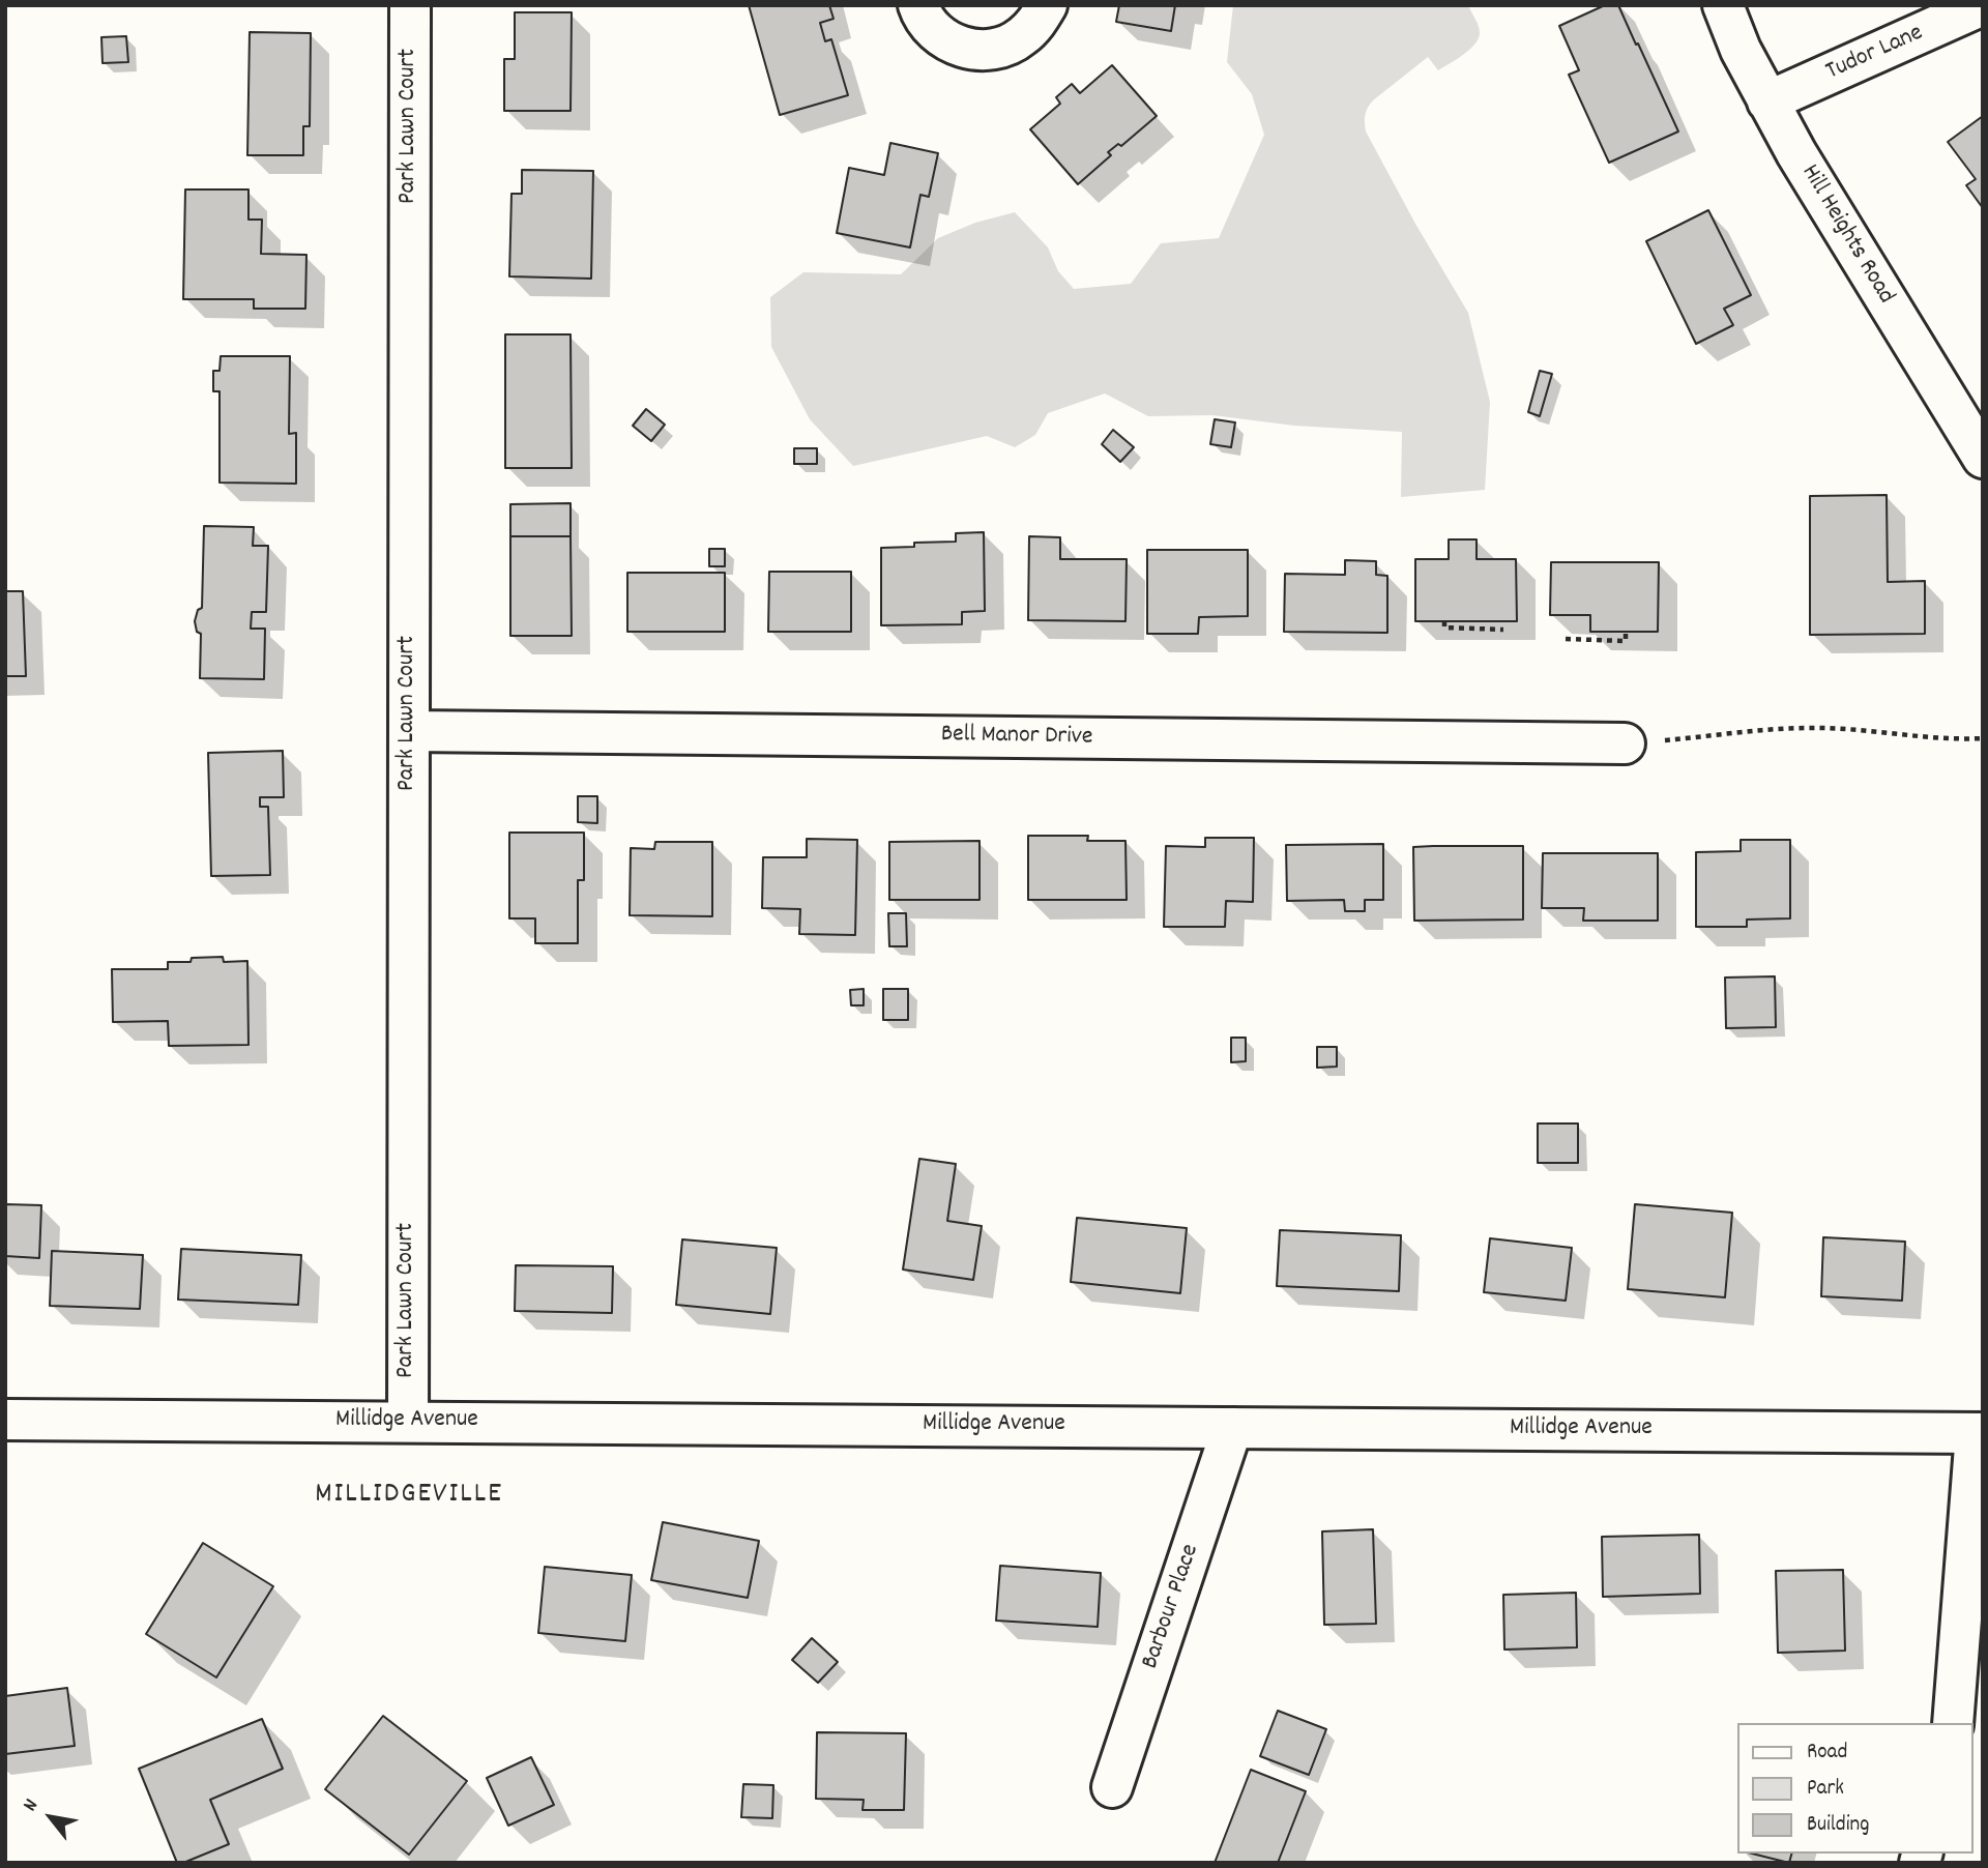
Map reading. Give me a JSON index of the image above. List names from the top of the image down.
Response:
{
  "streets": {
    "street": [
      "Tudor Lane",
      "Park Lawn Court",
      "Hill Heights Road",
      "Bell Manor Drive",
      "Millidge Avenue",
      "Barbour Place"
    ]
  },
  "crossings": [
    ["Tudor Lane", "Hill Heights Road"],
    ["Park Lawn Court", "Bell Manor Drive"],
    ["Park Lawn Court", "Millidge Avenue"],
    ["Millidge Avenue", "Barbour Place"]
  ],
  "districts": ["MILLIDGEVILLE"],
  "legend": ["Road", "Park", "Building"],
  "north": "top left"
}
